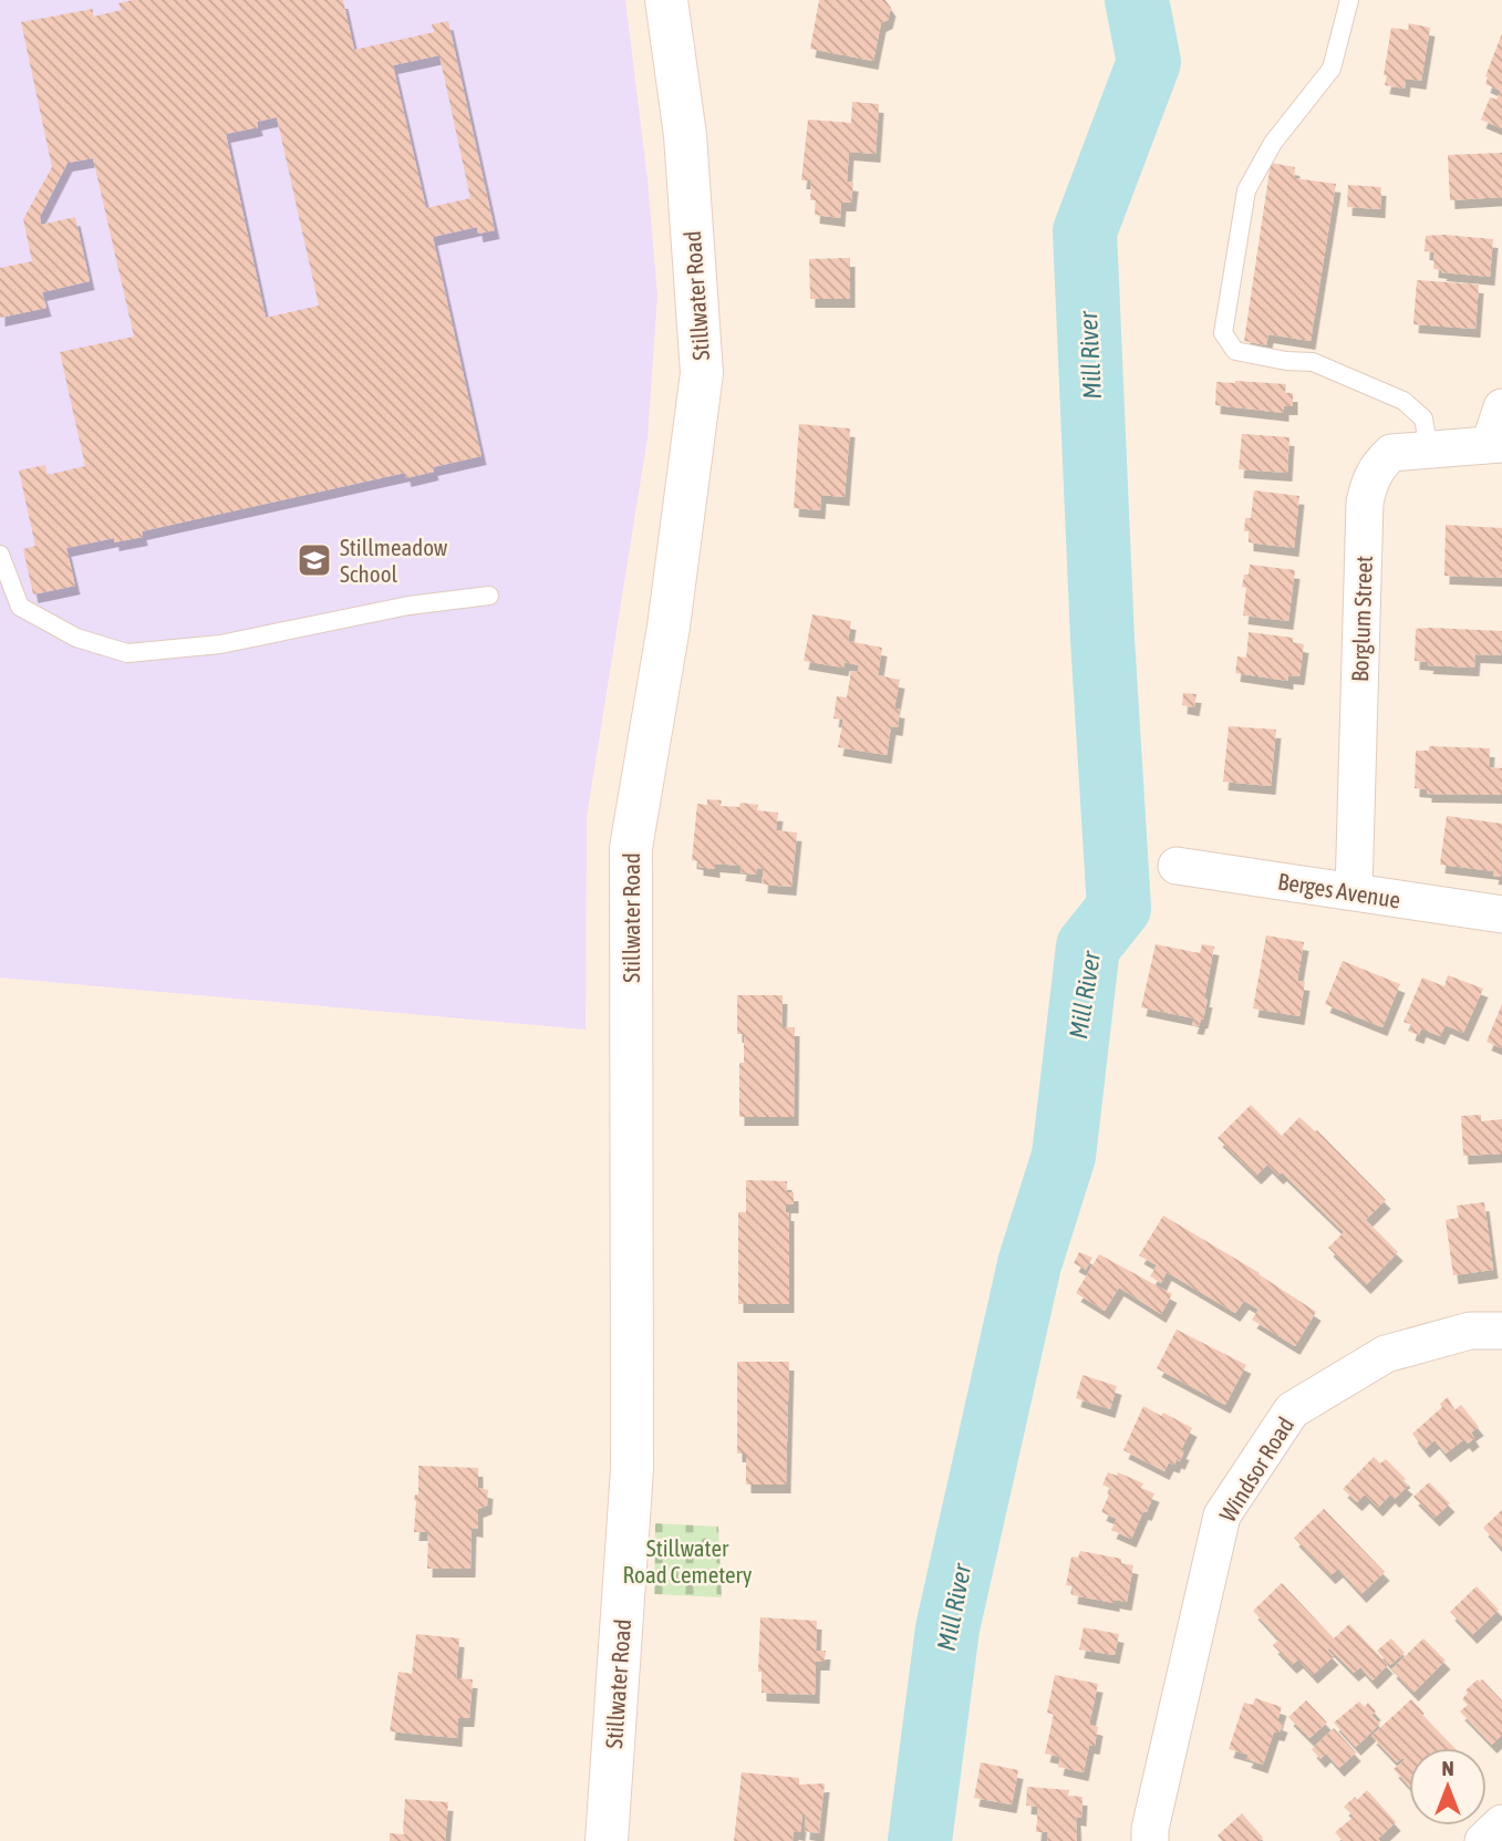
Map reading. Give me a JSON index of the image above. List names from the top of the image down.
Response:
{
  "streets": {
    "main road": ["Stillwater Road"],
    "street": ["Borglum Street", "Berges Avenue", "Windsor Road"]
  },
  "crossings": [
    ["Borglum Street", "Berges Avenue"]
  ],
  "water": ["Mill River"],
  "parks": ["Stillwater Road Cemetery"],
  "places": {
    "school or university": ["Stillmeadow School"]
  },
  "north": "top"
}
